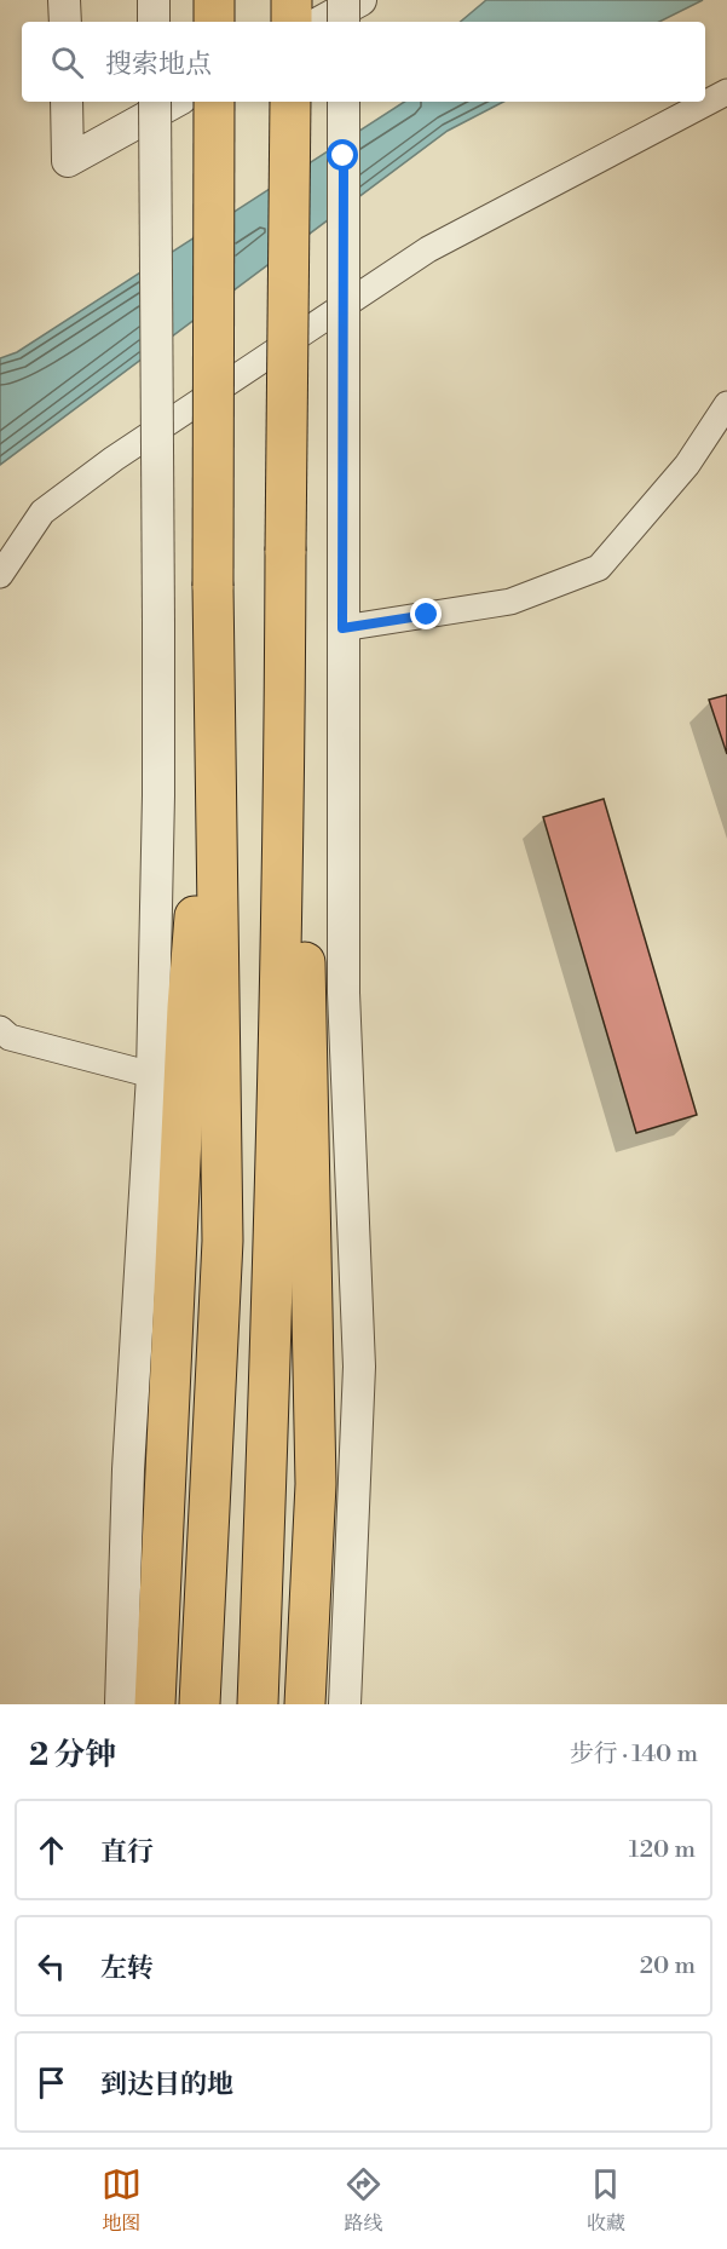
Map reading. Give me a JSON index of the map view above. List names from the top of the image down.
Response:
{
  "page": {
    "search": "搜索地点",
    "heading": ["2 分钟", "步行 · 140 m"],
    "list": [
      ["直行", "120 m"],
      ["左转", "20 m"],
      "到达目的地"
    ],
    "nav": ["地图", "路线", "收藏"]
  }
}
